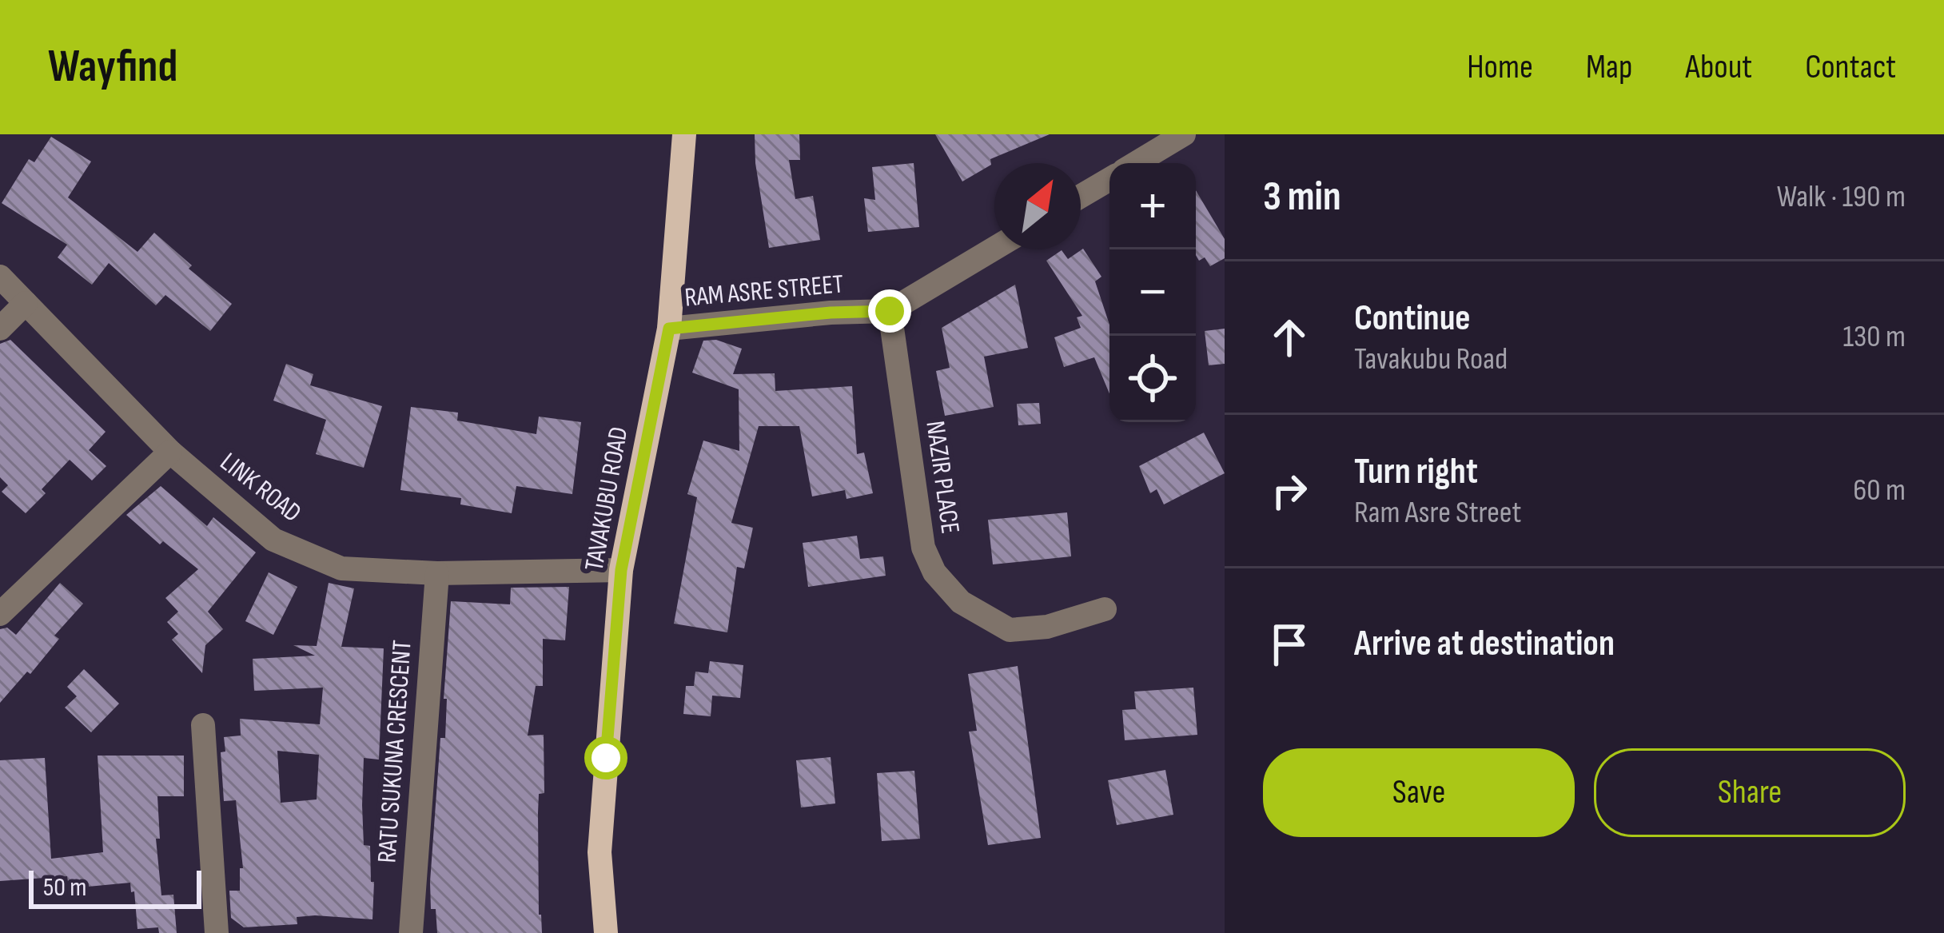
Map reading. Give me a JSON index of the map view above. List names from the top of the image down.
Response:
{
  "streets": {
    "main road": ["TAVAKUBU ROAD"],
    "street": [
      "RAM ASRE STREET",
      "NAZIR PLACE",
      "LINK ROAD",
      "RATU SUKUNA CRESCENT"
    ]
  },
  "crossings": [
    ["RAM ASRE STREET", "NAZIR PLACE"],
    ["RAM ASRE STREET", "TAVAKUBU ROAD"],
    ["LINK ROAD", "TAVAKUBU ROAD"],
    ["LINK ROAD", "RATU SUKUNA CRESCENT"]
  ],
  "scale_bar": "50 m",
  "north": "top right",
  "page": {
    "header": "Wayfind",
    "nav": [
      "Home",
      "Map",
      "About",
      "Contact"
    ],
    "heading": ["3 min", "Walk · 190 m"],
    "map_buttons": ["+", "−"],
    "list": [
      ["Continue", "Tavakubu Road", "130 m"],
      ["Turn right", "Ram Asre Street", "60 m"],
      "Arrive at destination"
    ],
    "buttons": ["Save", "Share"],
    "scale": "50 m"
  }
}
